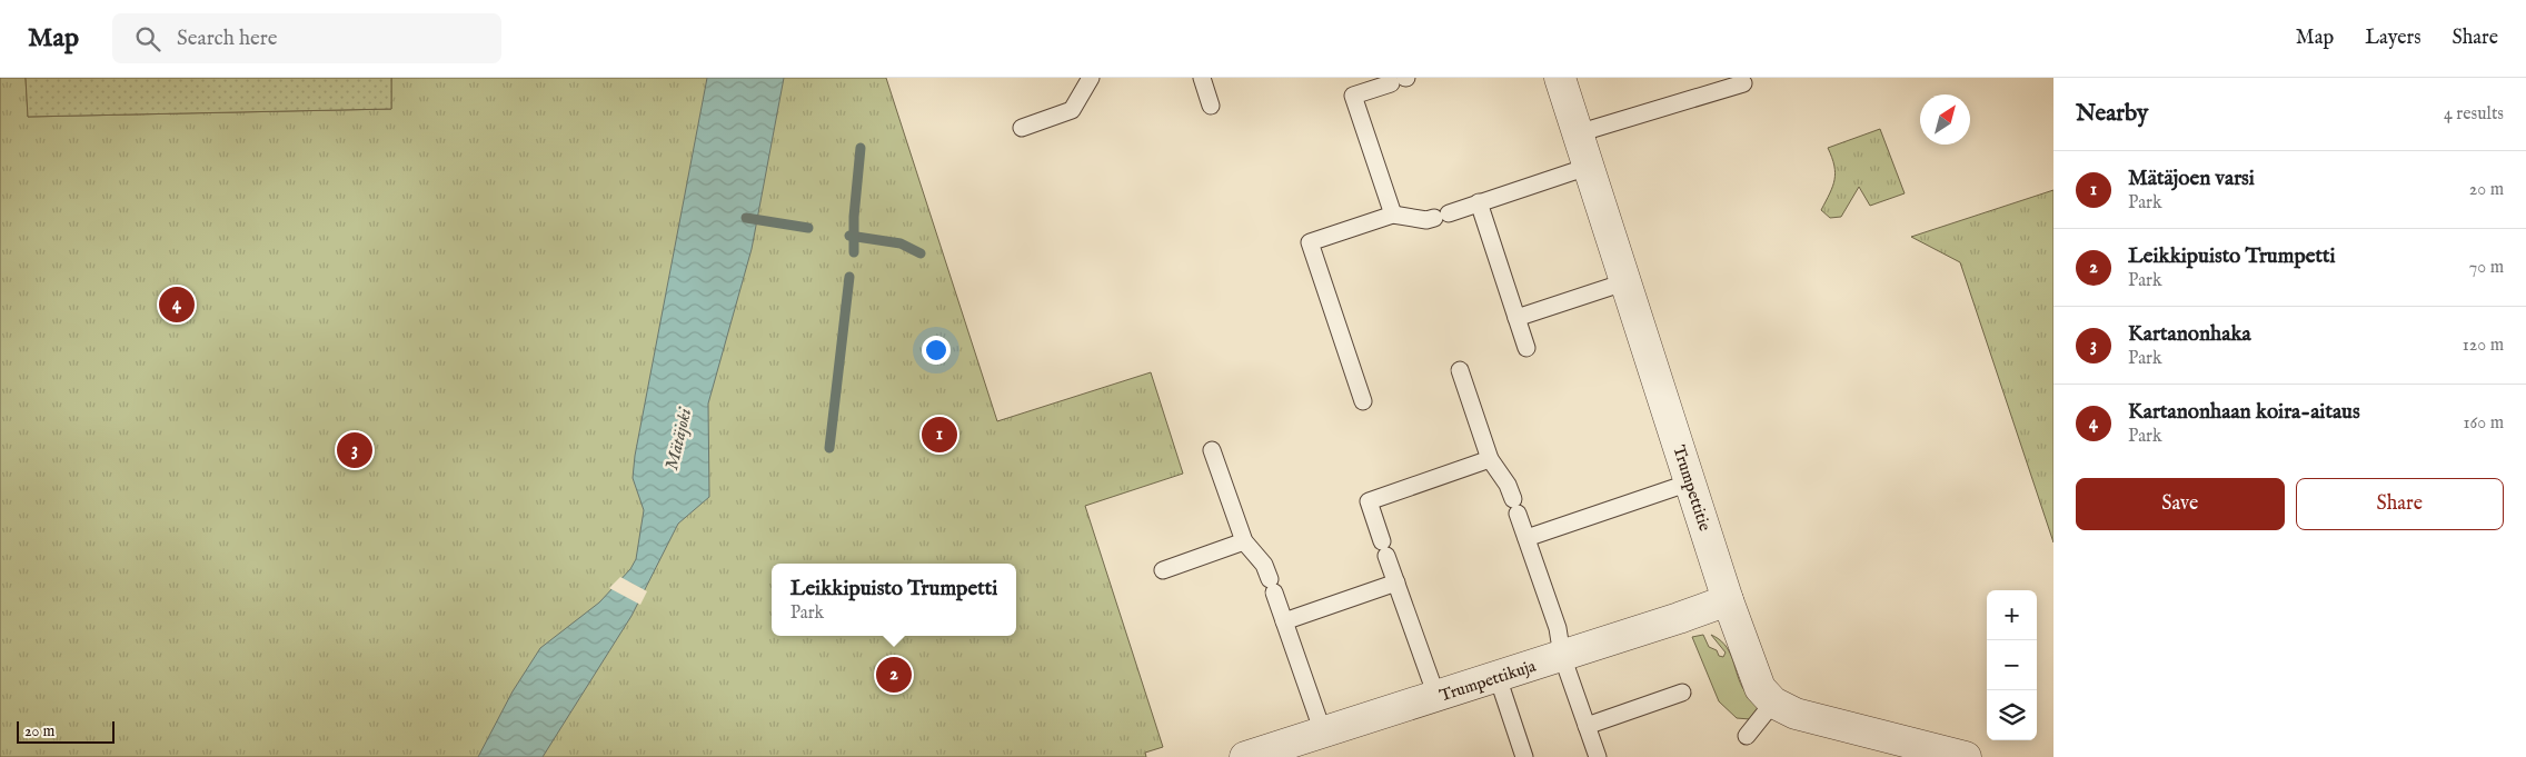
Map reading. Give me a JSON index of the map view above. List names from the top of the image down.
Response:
{
  "streets": {
    "street": ["Trumpettitie", "Trumpettikuja"]
  },
  "crossings": [
    ["Trumpettitie", "Trumpettikuja"]
  ],
  "water": ["Mätäjoki"],
  "scale_bar": "20 m",
  "north": "top right",
  "page": {
    "header": "Map",
    "search": "Search here",
    "nav": ["Map", "Layers", "Share"],
    "heading": ["Nearby", "4 results"],
    "list": [
      {
        "mark": "1",
        "name": "Mätäjoen varsi",
        "note": "Park",
        "value": "20 m"
      },
      {
        "mark": "2",
        "name": "Leikkipuisto Trumpetti",
        "note": "Park",
        "value": "70 m"
      },
      {
        "mark": "3",
        "name": "Kartanonhaka",
        "note": "Park",
        "value": "120 m"
      },
      {
        "mark": "4",
        "name": "Kartanonhaan koira-aitaus",
        "note": "Park",
        "value": "160 m"
      }
    ],
    "pins": [
      "4",
      "1",
      "3",
      "2"
    ],
    "buttons": ["Save", "Share"],
    "popup": ["Leikkipuisto Trumpetti", "Park"],
    "map_buttons": ["+", "−"],
    "scale": "20 m"
  }
}
